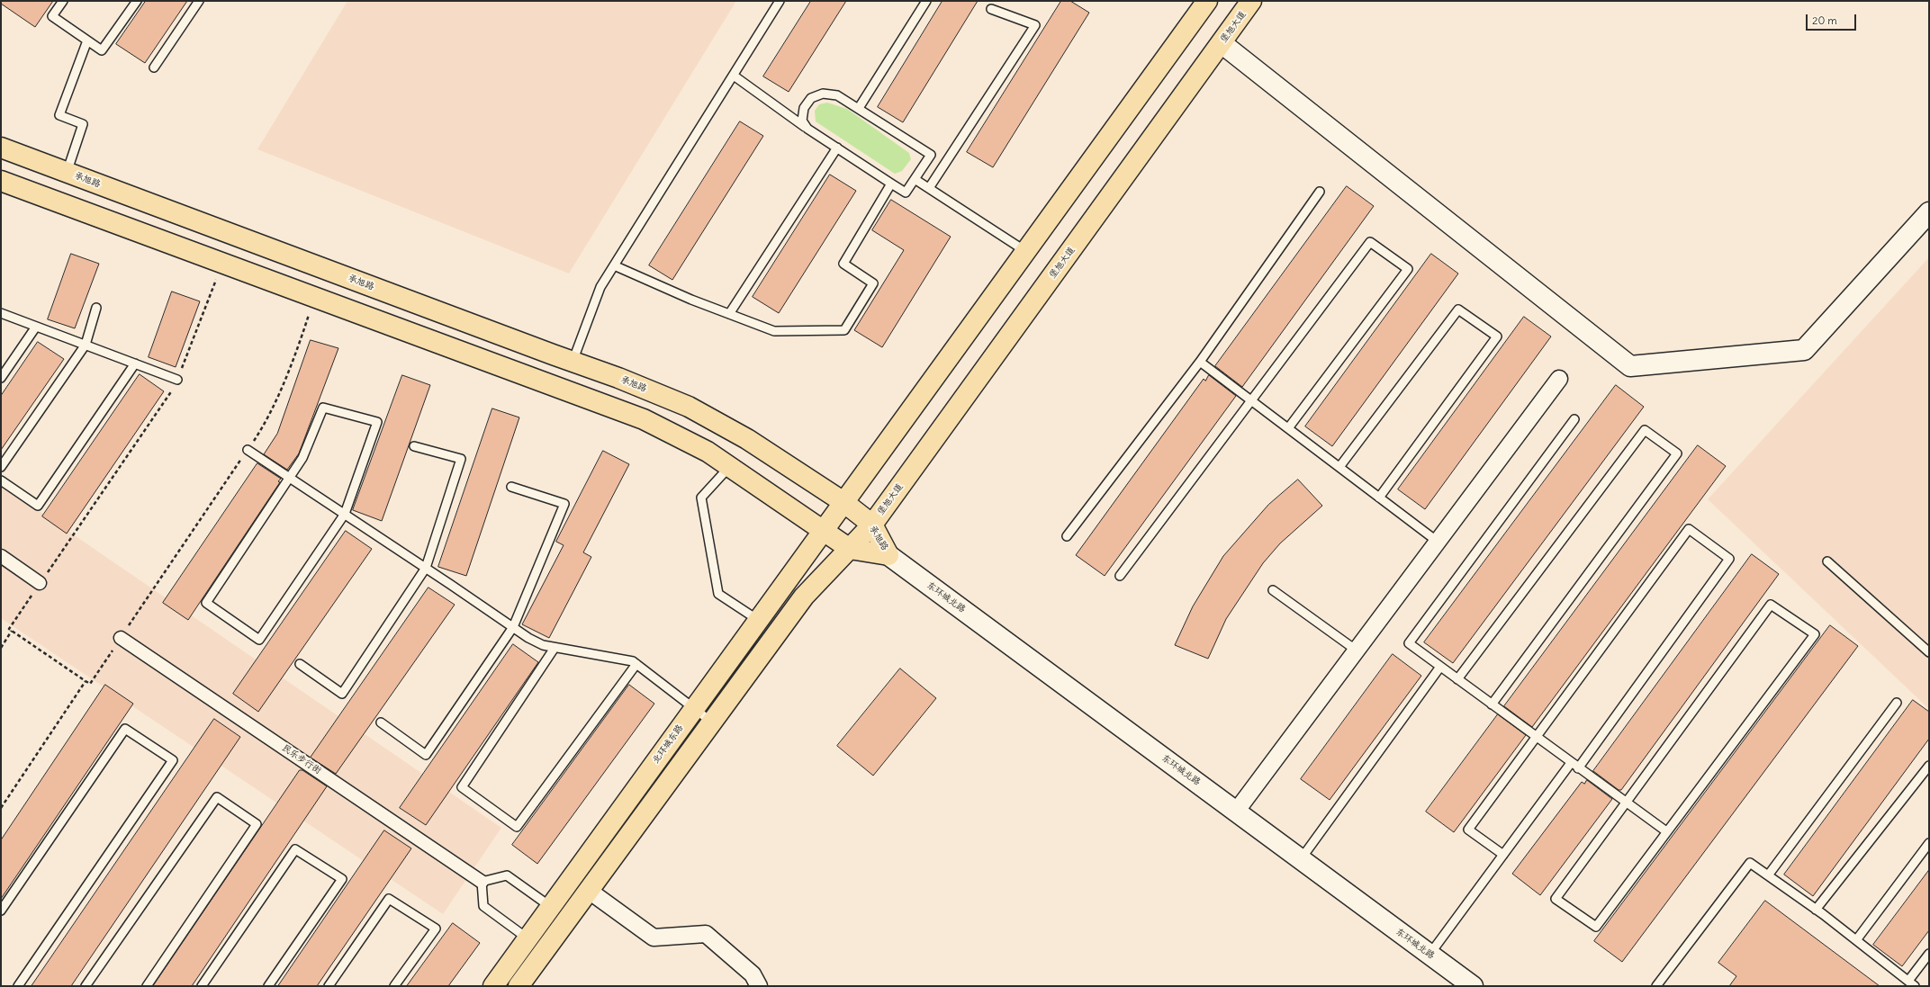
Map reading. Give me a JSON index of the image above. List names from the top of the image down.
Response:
{
  "streets": {
    "main road": ["堡旭大道", "承旭路", "北环城东路"],
    "street": ["东环城北路", "民乐步行街"]
  },
  "crossings": [
    ["堡旭大道", "承旭路"],
    ["承旭路", "东环城北路"],
    ["承旭路", "北环城东路"]
  ],
  "scale_bar": "20 m"
}
